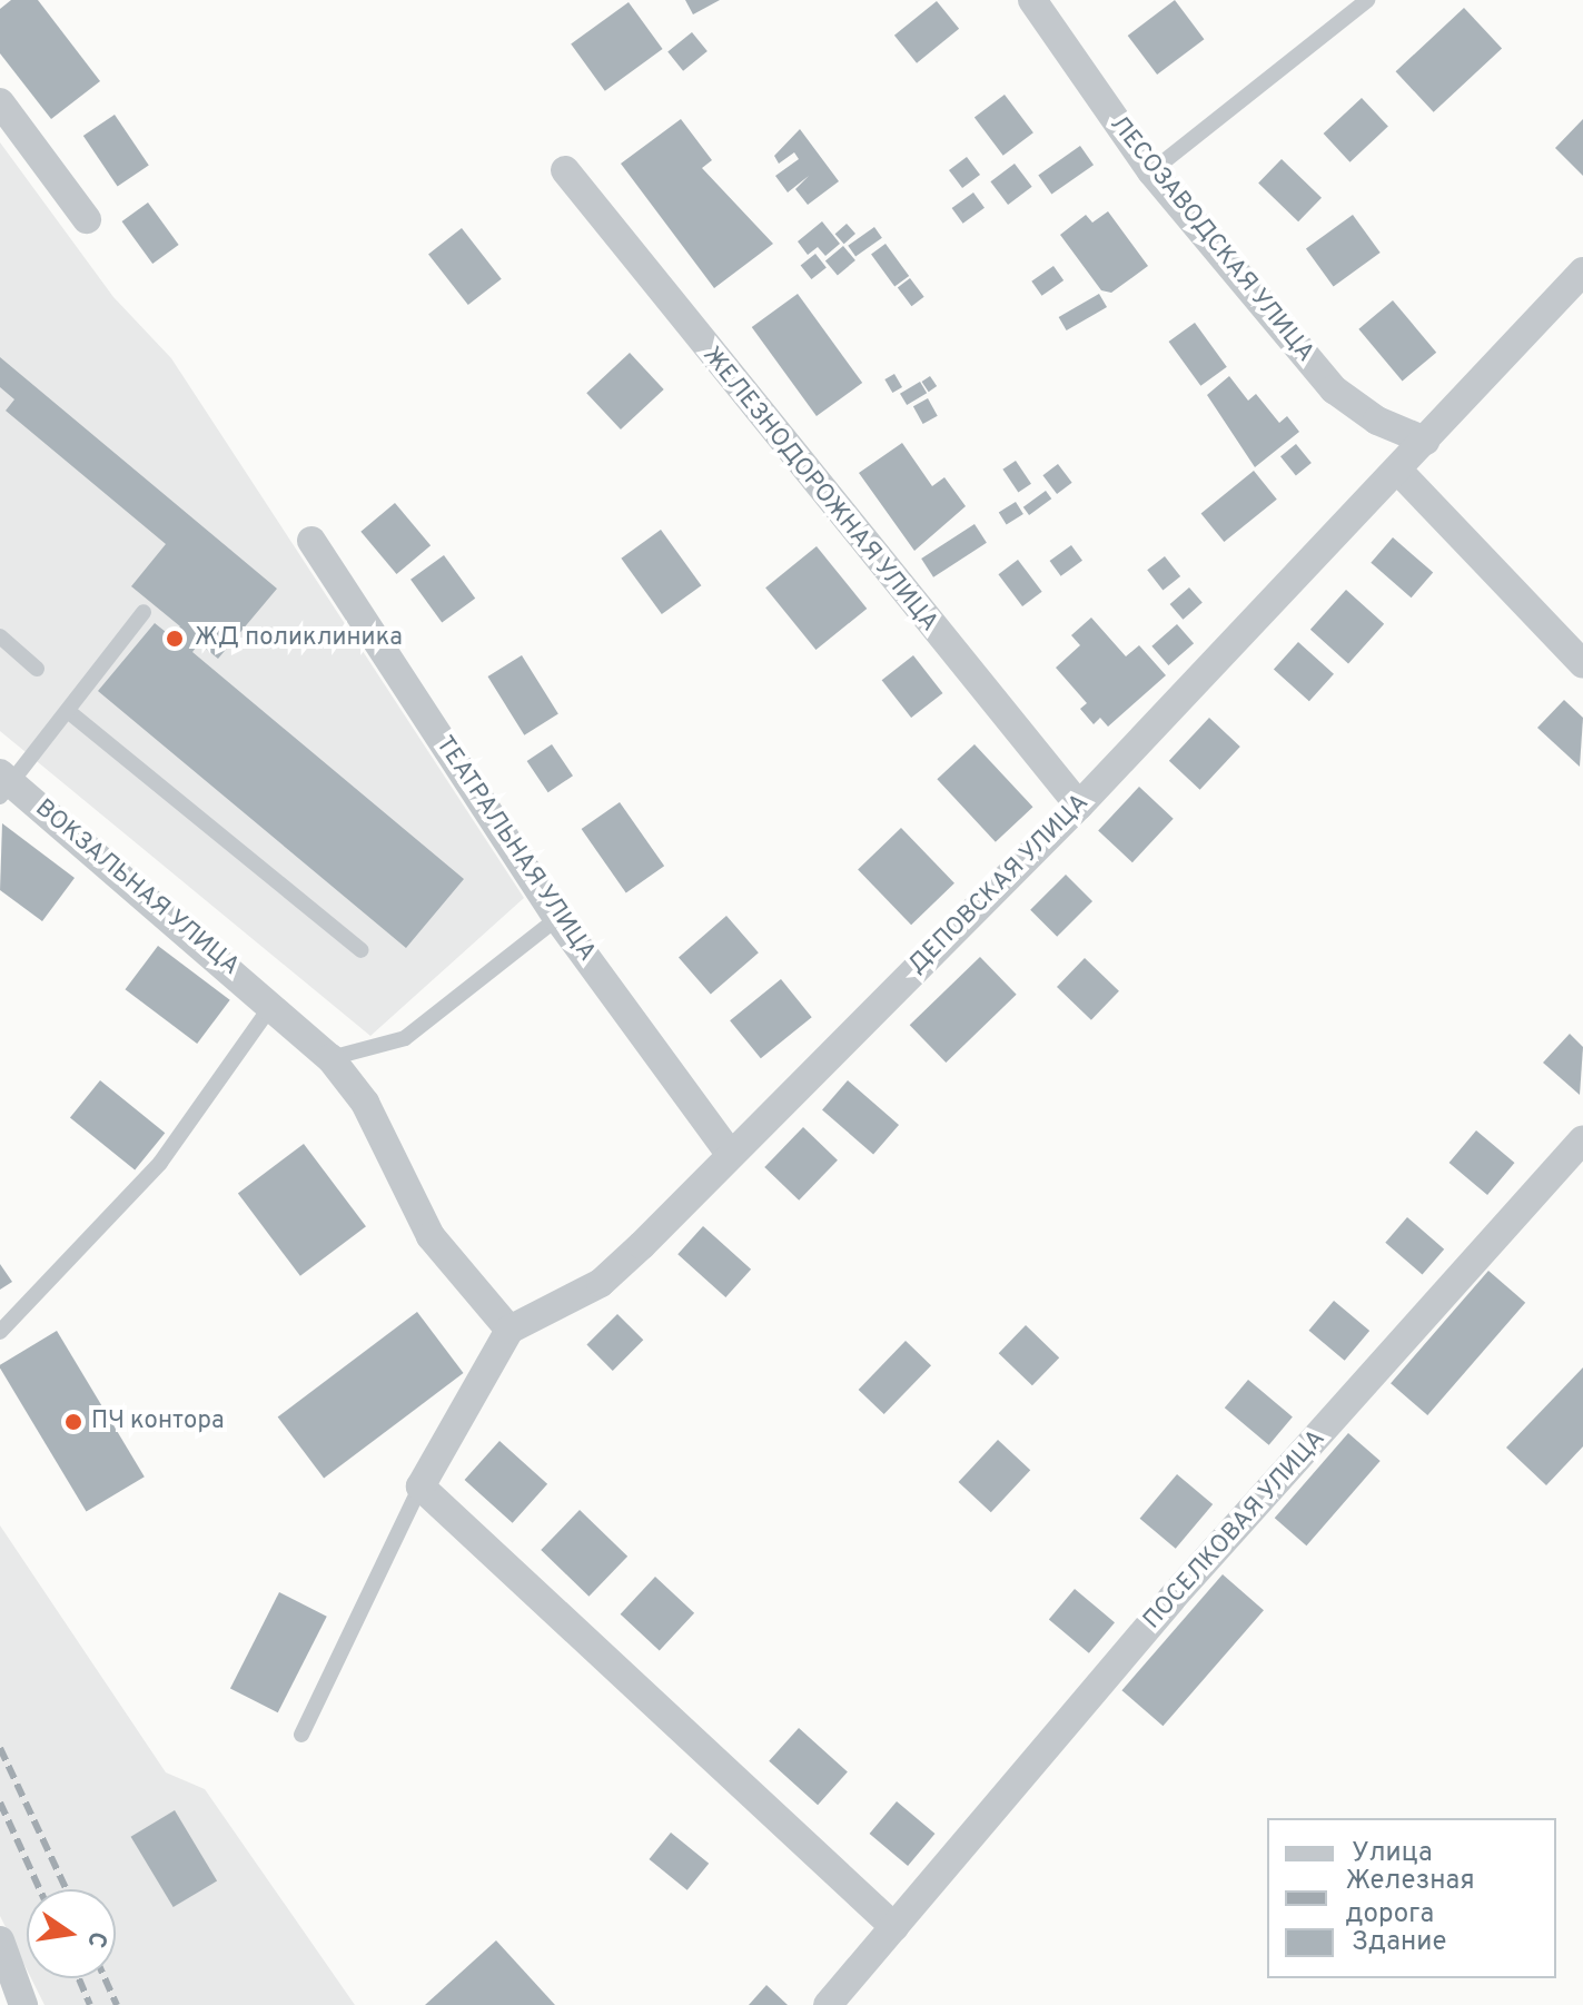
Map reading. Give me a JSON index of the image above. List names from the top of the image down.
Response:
{
  "streets": {
    "street": [
      "ЛЕСОЗАВОДСКАЯ УЛИЦА",
      "ЖЕЛЕЗНОДОРОЖНАЯ УЛИЦА",
      "ТЕАТРАЛЬНАЯ УЛИЦА",
      "ДЕПОВСКАЯ УЛИЦА",
      "ВОКЗАЛЬНАЯ УЛИЦА",
      "ПОСЕЛКОВАЯ УЛИЦА"
    ]
  },
  "crossings": [
    ["ЛЕСОЗАВОДСКАЯ УЛИЦА", "ДЕПОВСКАЯ УЛИЦА"],
    ["ЖЕЛЕЗНОДОРОЖНАЯ УЛИЦА", "ДЕПОВСКАЯ УЛИЦА"],
    ["ТЕАТРАЛЬНАЯ УЛИЦА", "ДЕПОВСКАЯ УЛИЦА"],
    ["ДЕПОВСКАЯ УЛИЦА", "ВОКЗАЛЬНАЯ УЛИЦА"]
  ],
  "places": ["ЖД поликлиника", "ПЧ контора"],
  "legend": ["Улица", "Железная дорога", "Здание"],
  "north": "right"
}
